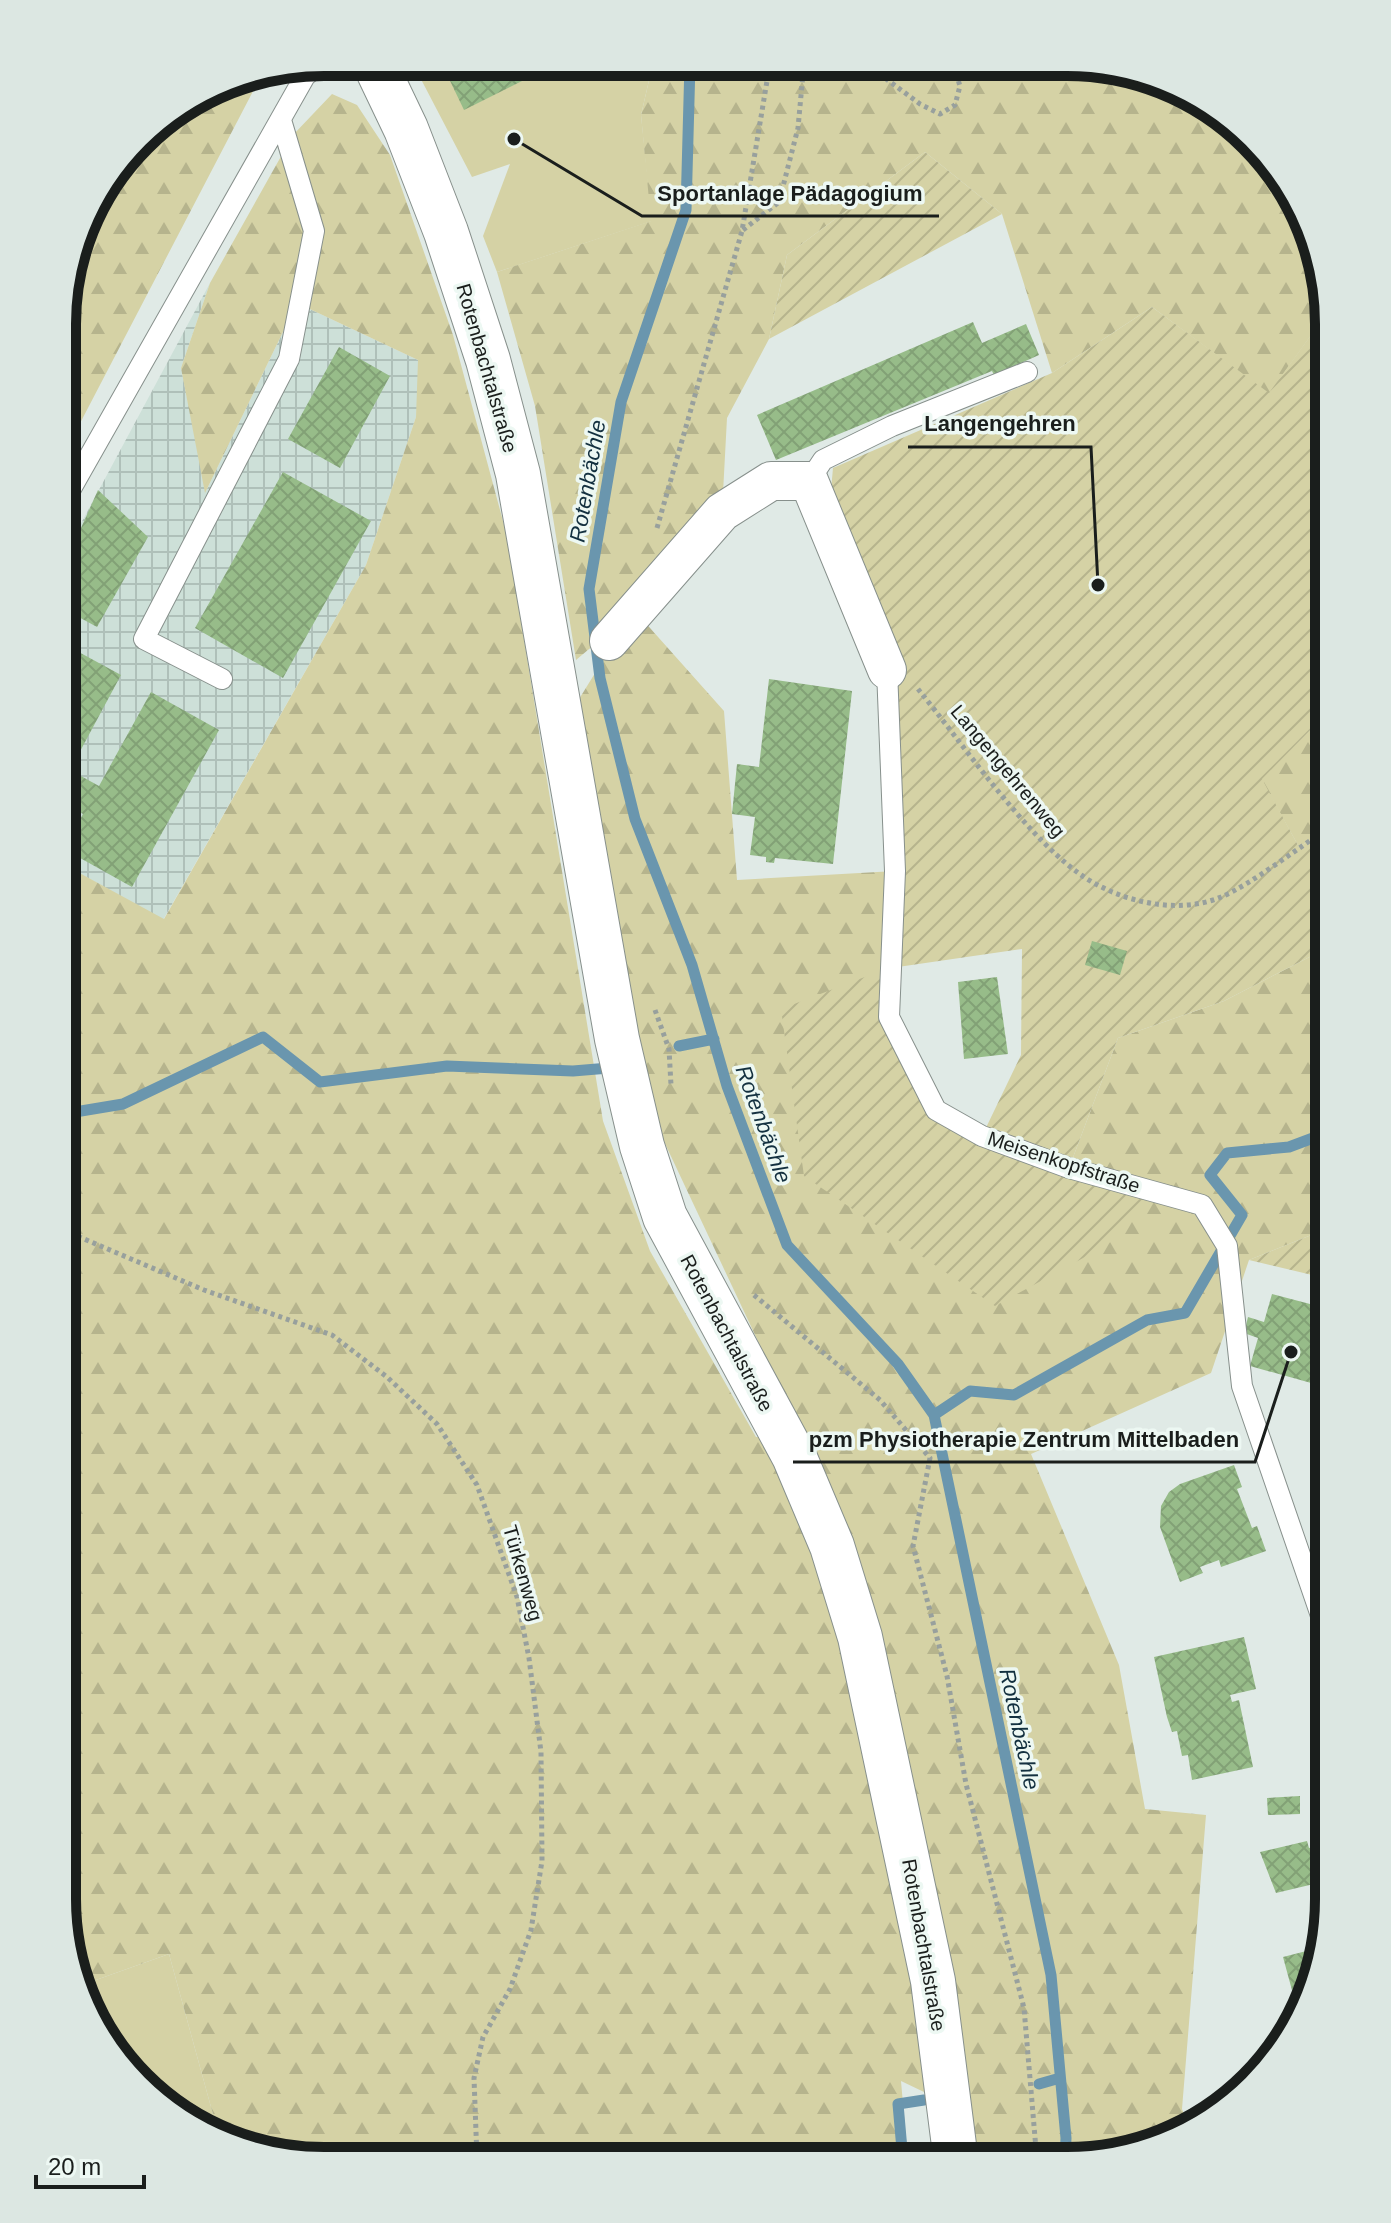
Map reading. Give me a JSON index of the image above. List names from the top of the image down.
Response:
{
  "streets": {
    "main road": ["Rotenbachtalstraße"],
    "street": ["Meisenkopfstraße"],
    "path": ["Langengehrenweg", "Türkenweg"]
  },
  "crossings": [
    ["Langengehrenweg", "Meisenkopfstraße"]
  ],
  "water": ["Rotenbächle"],
  "places": ["Sportanlage Pädagogium", "Langengehren", "pzm Physiotherapie Zentrum Mittelbaden"],
  "scale_bar": "20 m"
}
